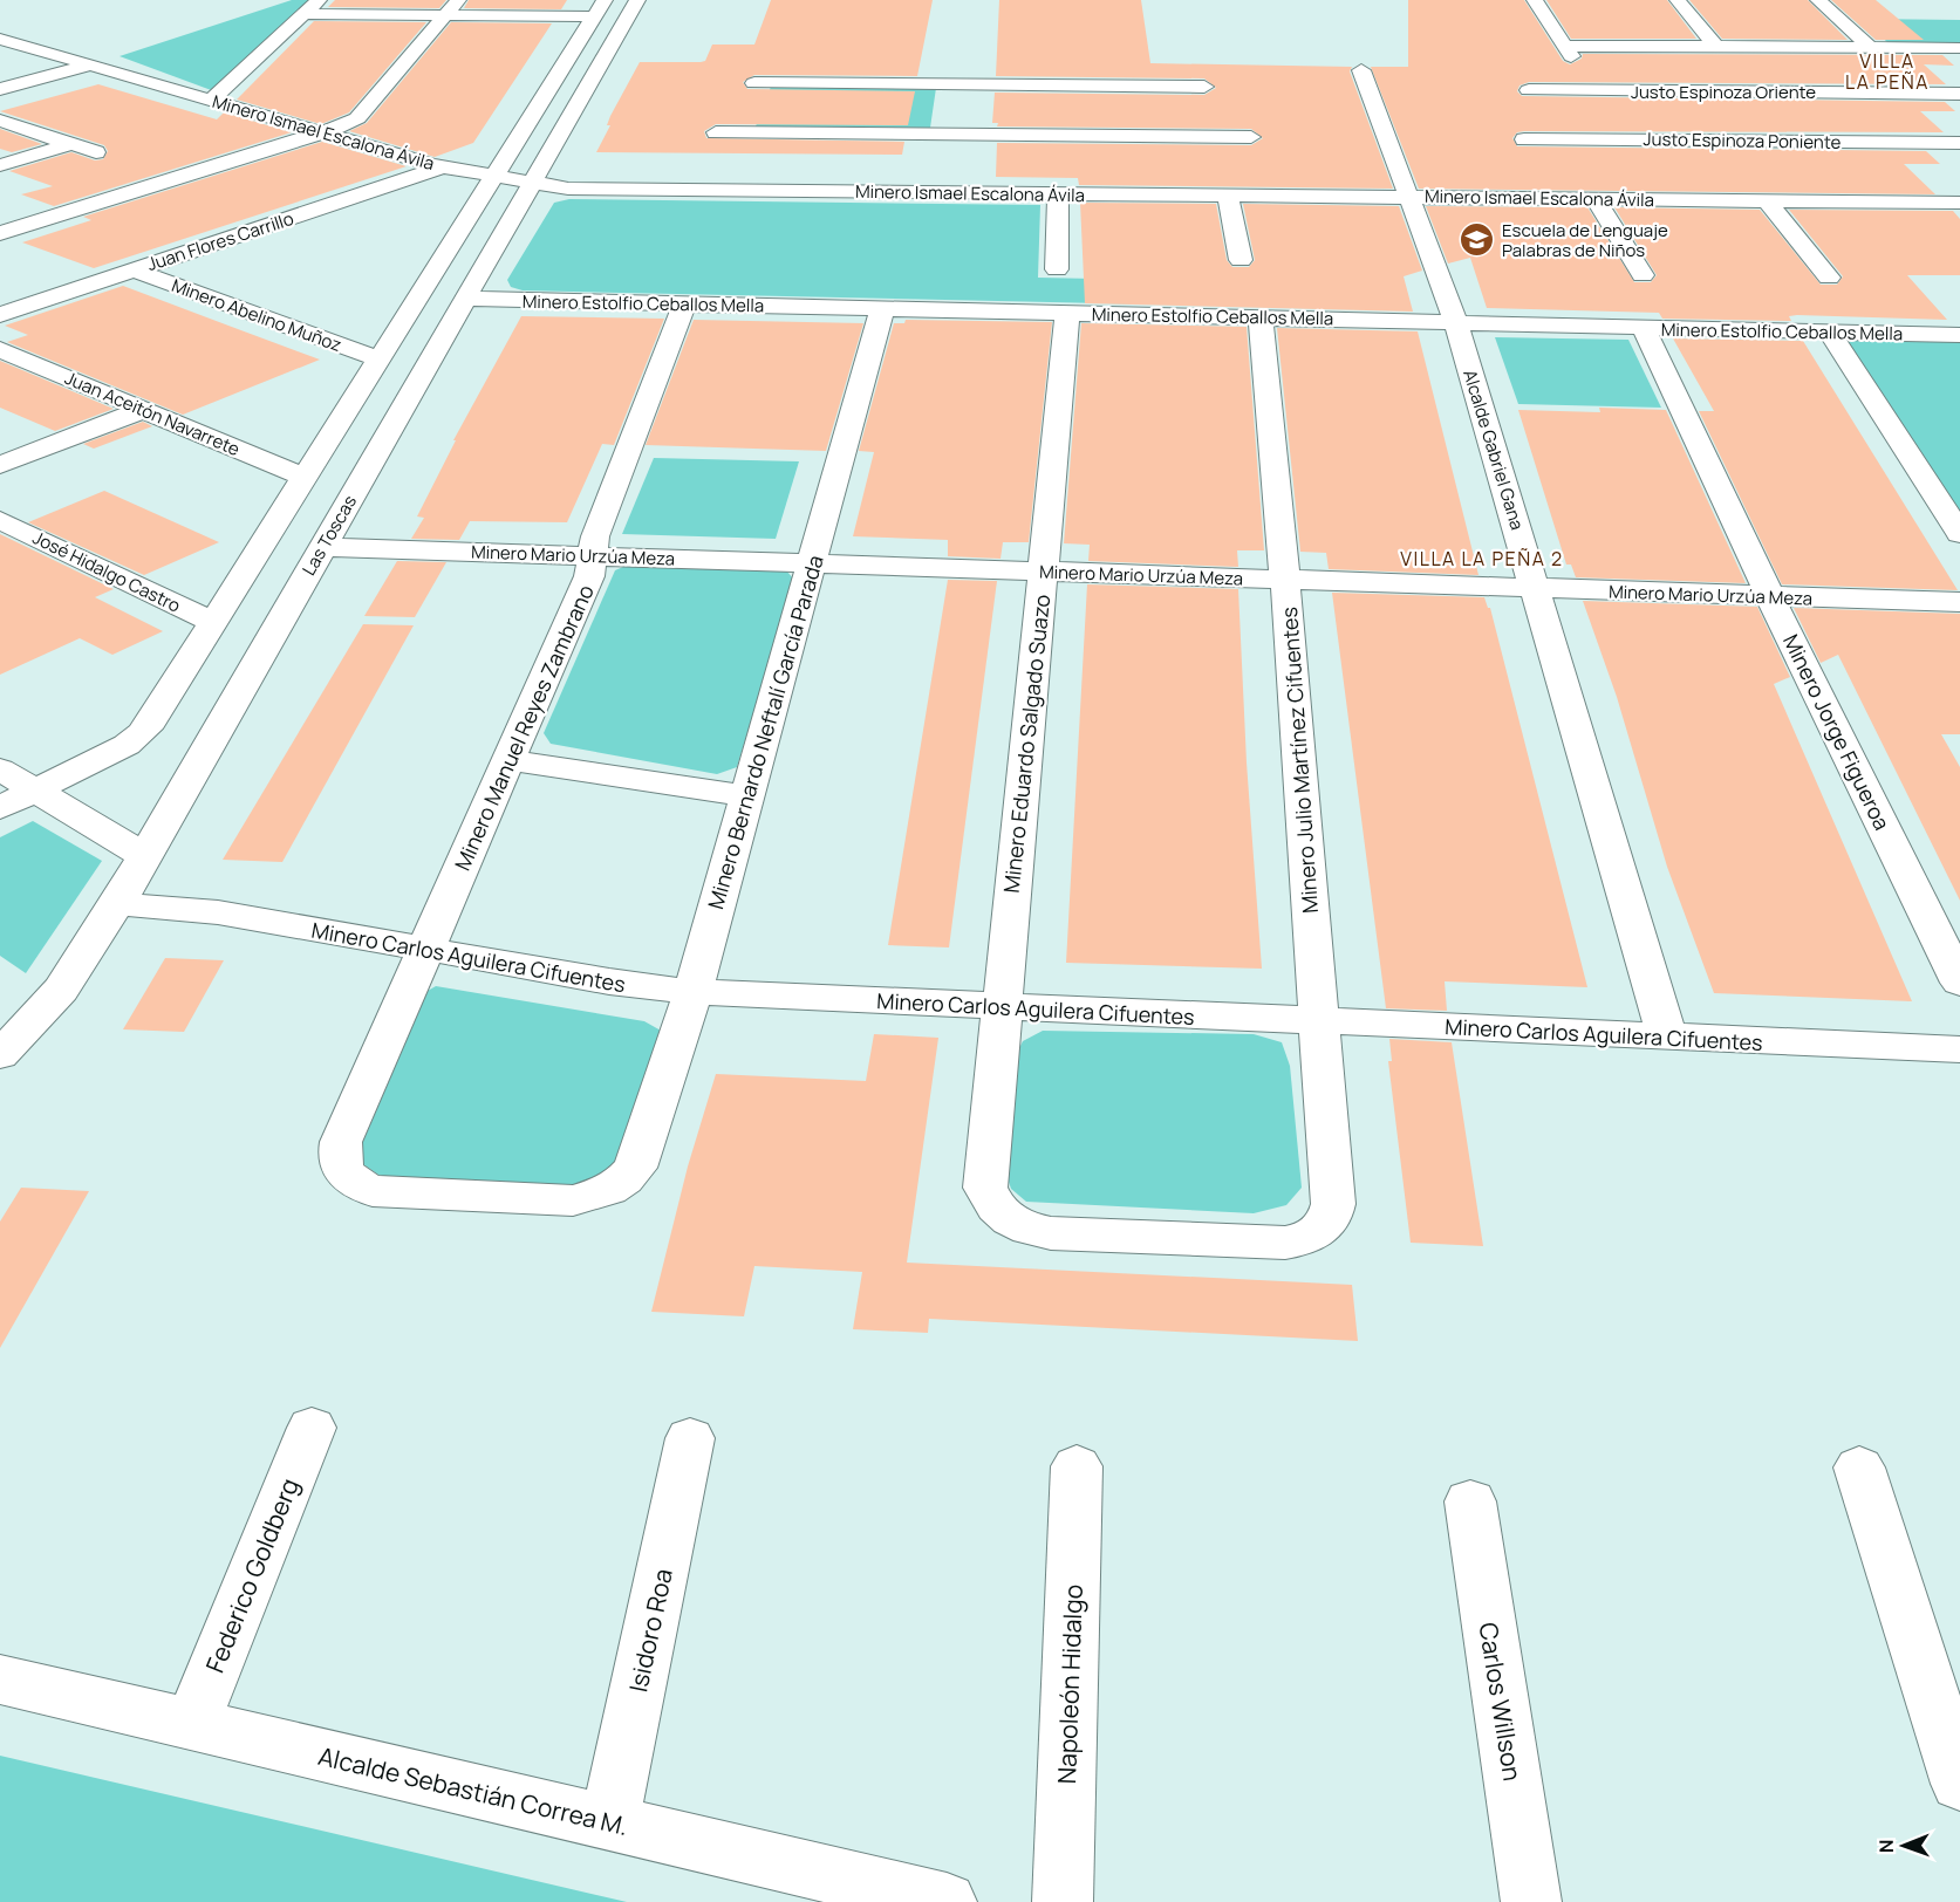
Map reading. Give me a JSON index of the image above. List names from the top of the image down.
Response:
{
  "streets": {
    "street": [
      "Justo Espinoza Oriente",
      "Minero Ismael Escalona Ávila",
      "Justo Espinoza Poniente",
      "Juan Flores Carrillo",
      "Minero Estolfio Ceballos Mella",
      "Minero Abelino Muñoz",
      "Juan Aceitón Navarrete",
      "Alcalde Gabriel Gana",
      "Las Toscas",
      "Minero Mario Urzúa Meza",
      "José Hidalgo Castro",
      "Minero Manuel Reyes Zambrano",
      "Minero Bernardo Neftalí García Parada",
      "Minero Jorge Figueroa",
      "Minero Eduardo Salgado Suazo",
      "Minero Julio Martínez Cifuentes",
      "Minero Carlos Aguilera Cifuentes",
      "Federico Goldberg",
      "Isidoro Roa",
      "Napoleón Hidalgo",
      "Carlos Willson",
      "Alcalde Sebastián Correa M."
    ]
  },
  "crossings": [
    ["Justo Espinoza Oriente", "Justo Espinoza Poniente"],
    ["Minero Ismael Escalona Ávila", "Juan Flores Carrillo"],
    ["Minero Ismael Escalona Ávila", "Alcalde Gabriel Gana"],
    ["Minero Ismael Escalona Ávila", "Las Toscas"],
    ["Juan Flores Carrillo", "Minero Abelino Muñoz"],
    ["Minero Estolfio Ceballos Mella", "Alcalde Gabriel Gana"],
    ["Minero Estolfio Ceballos Mella", "Las Toscas"],
    ["Minero Estolfio Ceballos Mella", "Minero Manuel Reyes Zambrano"],
    ["Minero Estolfio Ceballos Mella", "Minero Bernardo Neftalí García Parada"],
    ["Minero Estolfio Ceballos Mella", "Minero Jorge Figueroa"],
    ["Minero Estolfio Ceballos Mella", "Minero Eduardo Salgado Suazo"],
    ["Minero Estolfio Ceballos Mella", "Minero Julio Martínez Cifuentes"],
    ["Alcalde Gabriel Gana", "Minero Mario Urzúa Meza"],
    ["Alcalde Gabriel Gana", "Minero Carlos Aguilera Cifuentes"],
    ["Las Toscas", "Minero Mario Urzúa Meza"],
    ["Las Toscas", "Minero Carlos Aguilera Cifuentes"],
    ["Minero Mario Urzúa Meza", "Minero Manuel Reyes Zambrano"],
    ["Minero Mario Urzúa Meza", "Minero Bernardo Neftalí García Parada"],
    ["Minero Mario Urzúa Meza", "Minero Jorge Figueroa"],
    ["Minero Mario Urzúa Meza", "Minero Eduardo Salgado Suazo"],
    ["Minero Mario Urzúa Meza", "Minero Julio Martínez Cifuentes"],
    ["Minero Manuel Reyes Zambrano", "Minero Bernardo Neftalí García Parada"],
    ["Minero Manuel Reyes Zambrano", "Minero Carlos Aguilera Cifuentes"],
    ["Minero Bernardo Neftalí García Parada", "Minero Carlos Aguilera Cifuentes"],
    ["Minero Eduardo Salgado Suazo", "Minero Julio Martínez Cifuentes"],
    ["Minero Eduardo Salgado Suazo", "Minero Carlos Aguilera Cifuentes"],
    ["Minero Julio Martínez Cifuentes", "Minero Carlos Aguilera Cifuentes"],
    ["Federico Goldberg", "Alcalde Sebastián Correa M."],
    ["Isidoro Roa", "Alcalde Sebastián Correa M."]
  ],
  "districts": ["VILLA LA PEÑA", "VILLA LA PEÑA 2"],
  "places": {
    "school or university": ["Escuela de Lenguaje Palabras de Niños"]
  },
  "north": "left"
}
